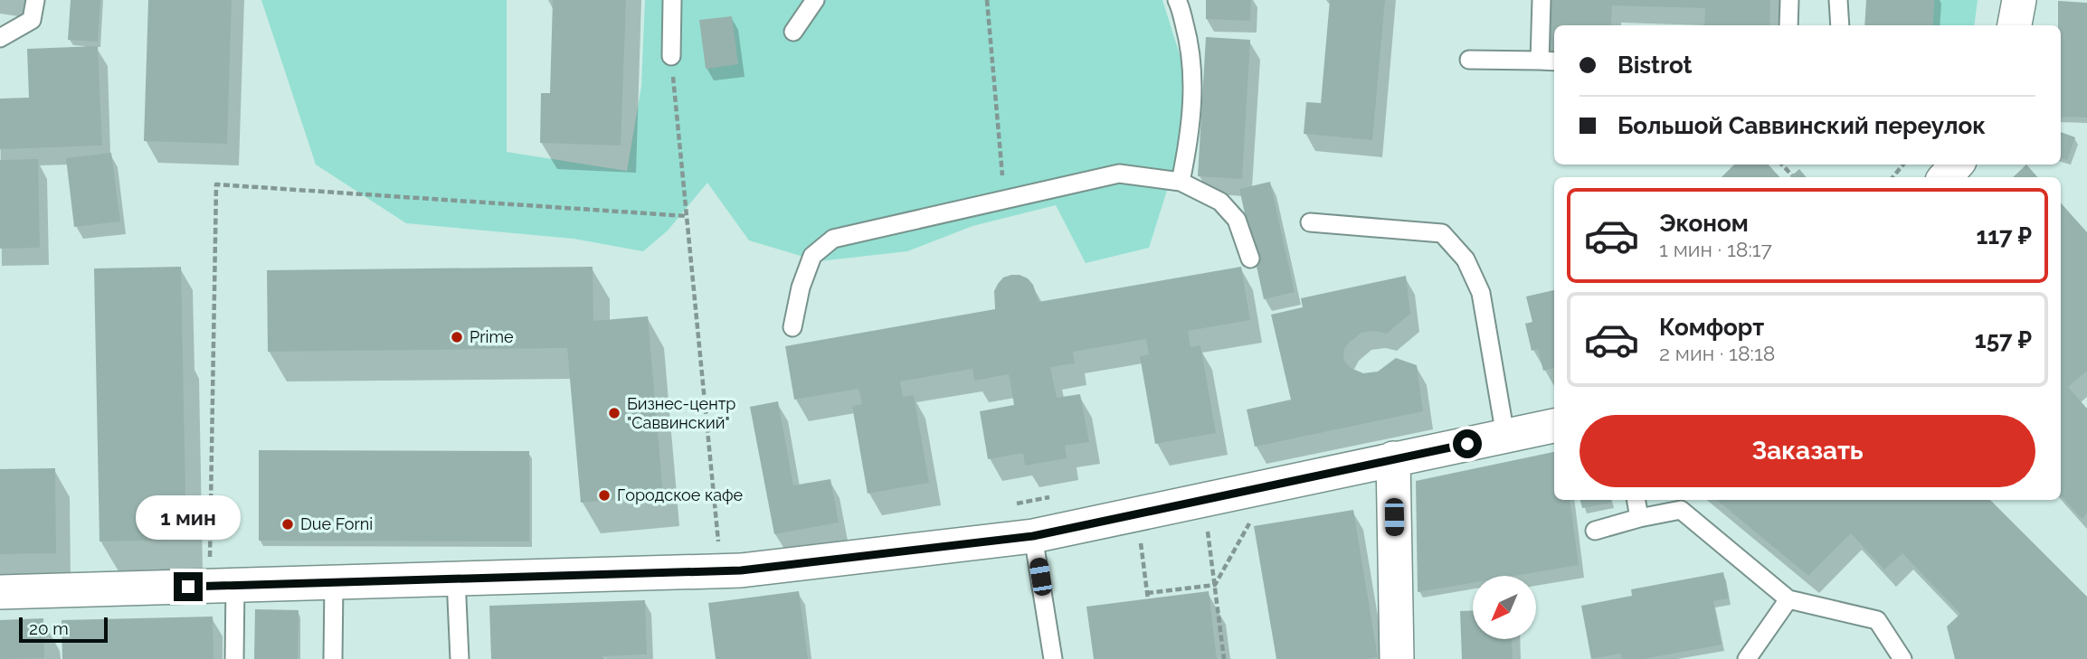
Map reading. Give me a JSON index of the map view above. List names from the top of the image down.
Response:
{
  "places": [
    "Prime",
    "Бизнес-центр \"Саввинский\"",
    "Городское кафе",
    "Due Forni"
  ],
  "scale_bar": "20 m",
  "north": "bottom left",
  "page": {
    "banner": ["Bistrot", "Большой Саввинский переулок"],
    "list": [
      {
        "name": "Эконом",
        "note": "1 мин · 18:17",
        "value": "117 ₽"
      },
      {
        "name": "Комфорт",
        "note": "2 мин · 18:18",
        "value": "157 ₽"
      }
    ],
    "buttons": "Заказать",
    "bubble": "1 мин",
    "scale": "20 m"
  }
}
